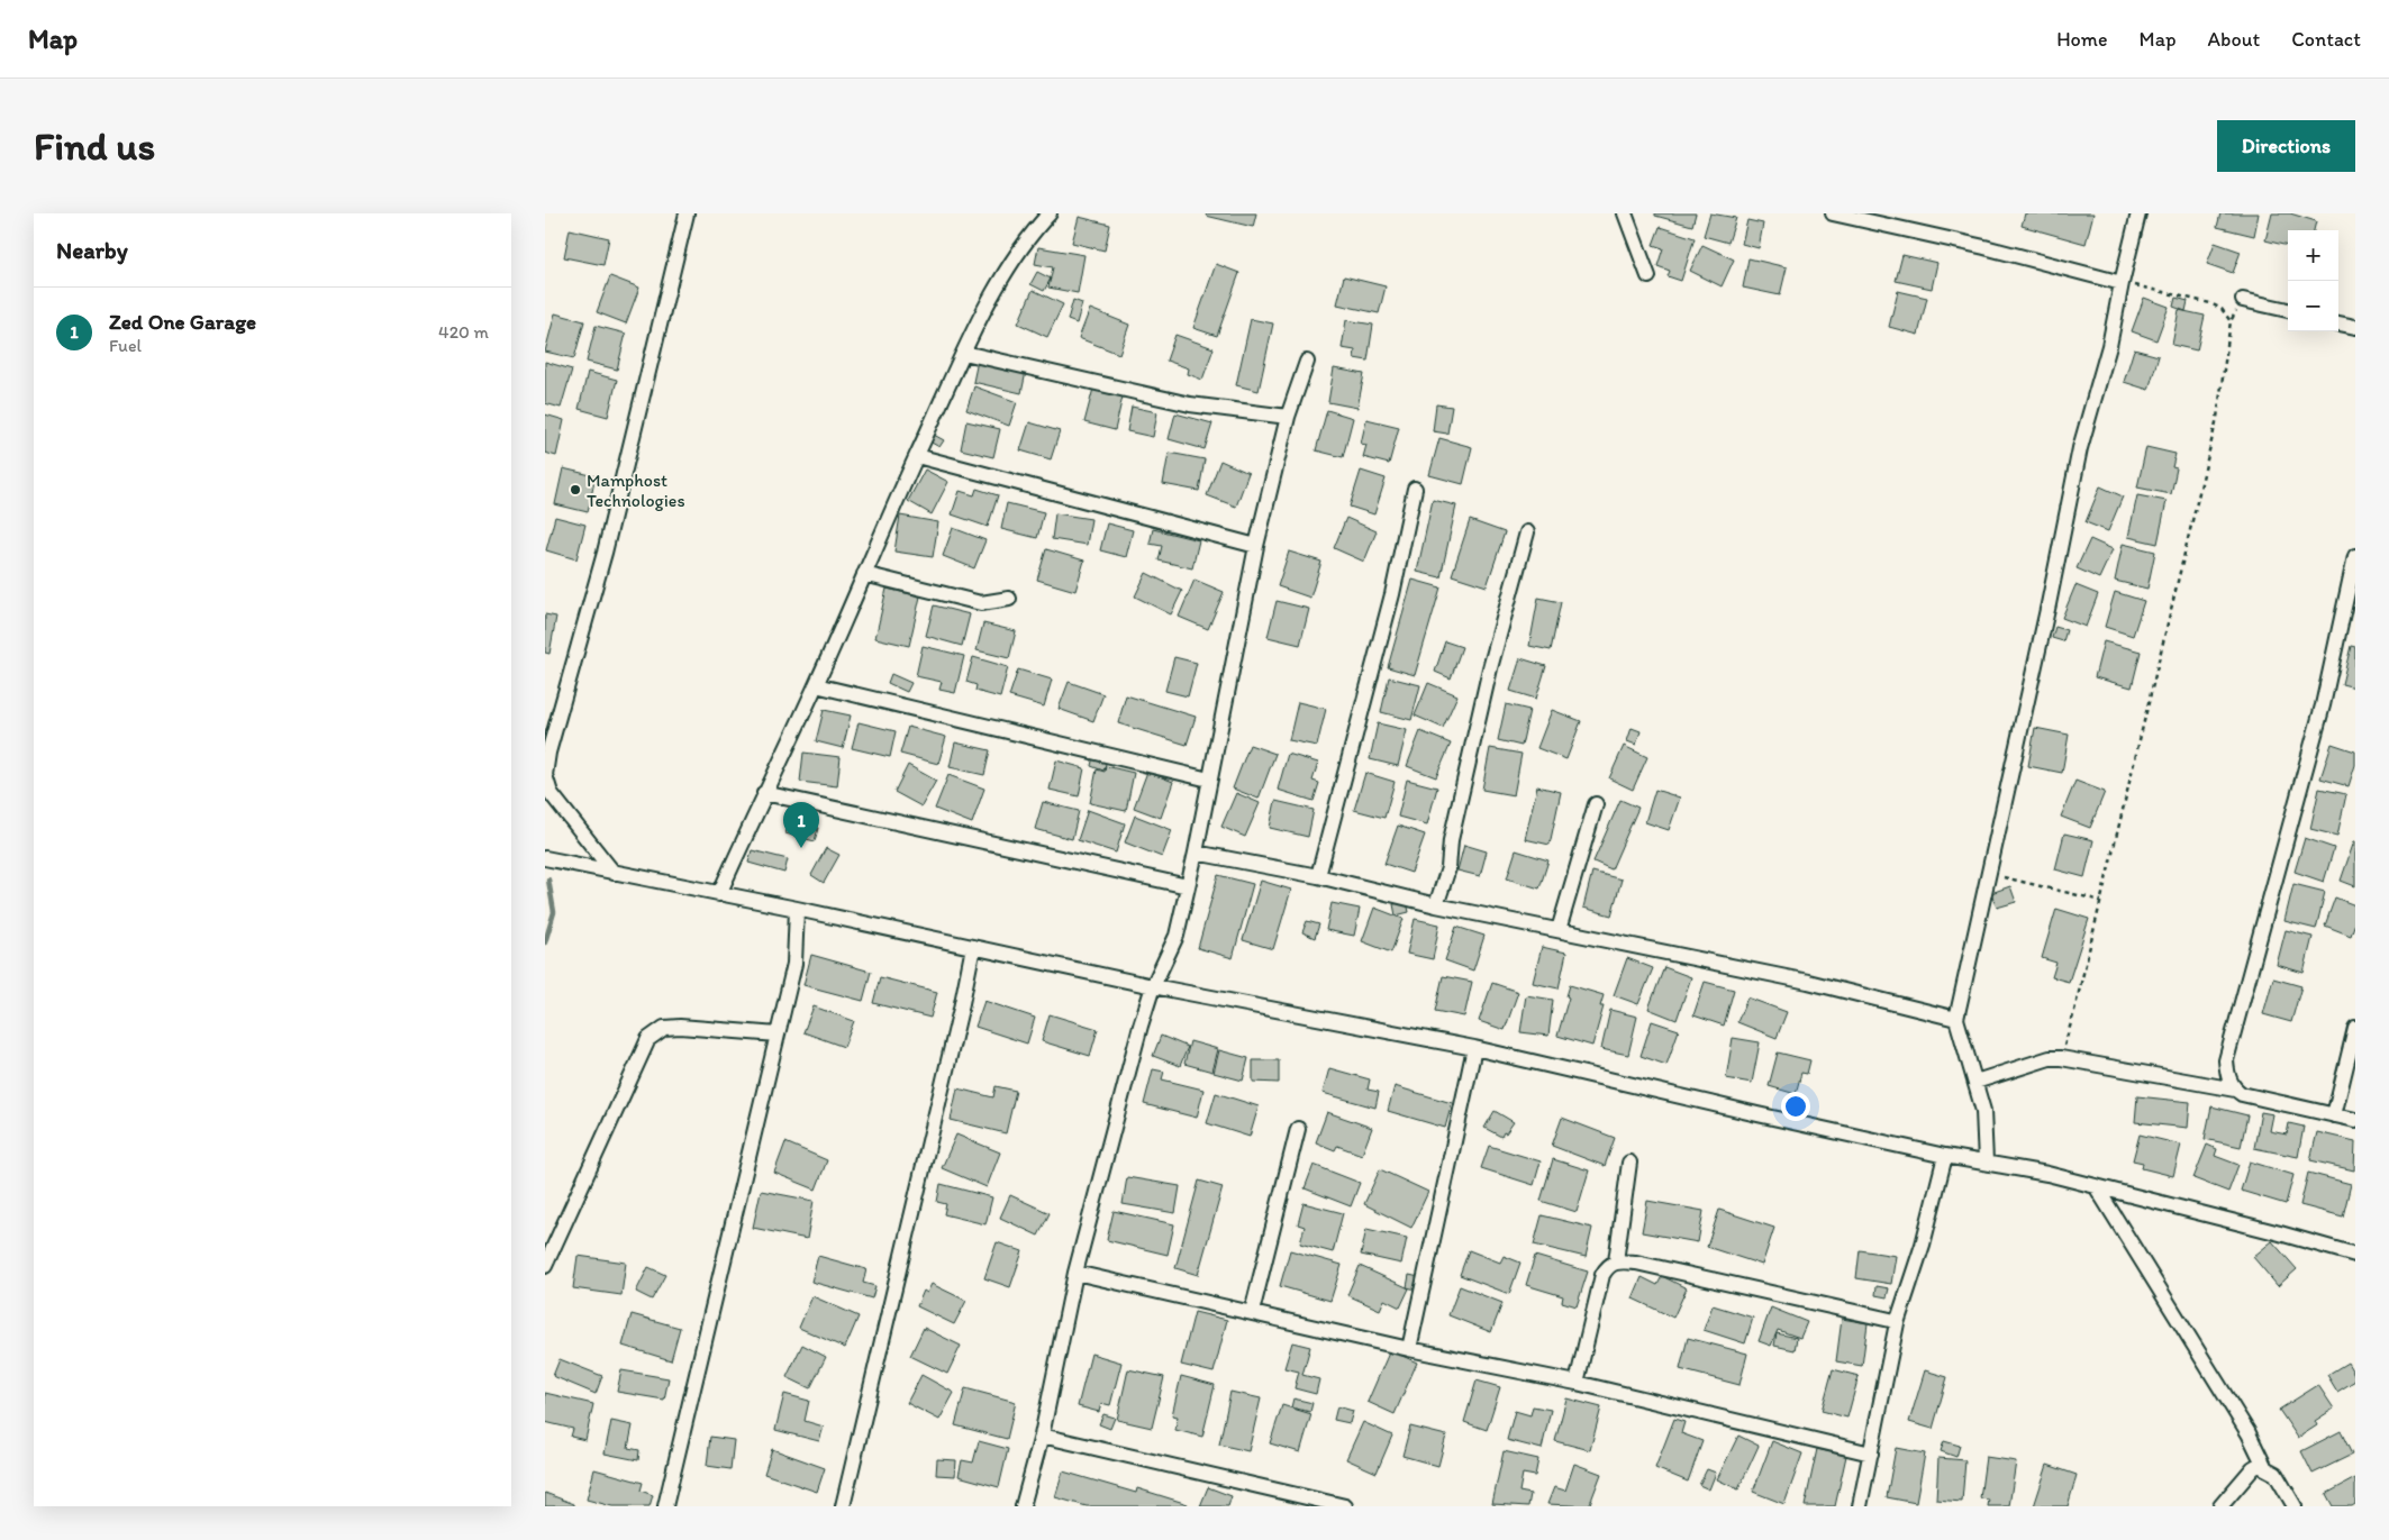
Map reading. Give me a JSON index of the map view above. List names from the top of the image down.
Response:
{
  "places": ["Mamphost Technologies"],
  "page": {
    "header": "Map",
    "nav": [
      "Home",
      "Map",
      "About",
      "Contact"
    ],
    "buttons": "Directions",
    "title": "Find us",
    "heading": "Nearby",
    "map_buttons": ["+", "−"],
    "list": [
      {
        "mark": "1",
        "name": "Zed One Garage",
        "note": "Fuel",
        "value": "420 m"
      }
    ],
    "pins": "1"
  }
}
